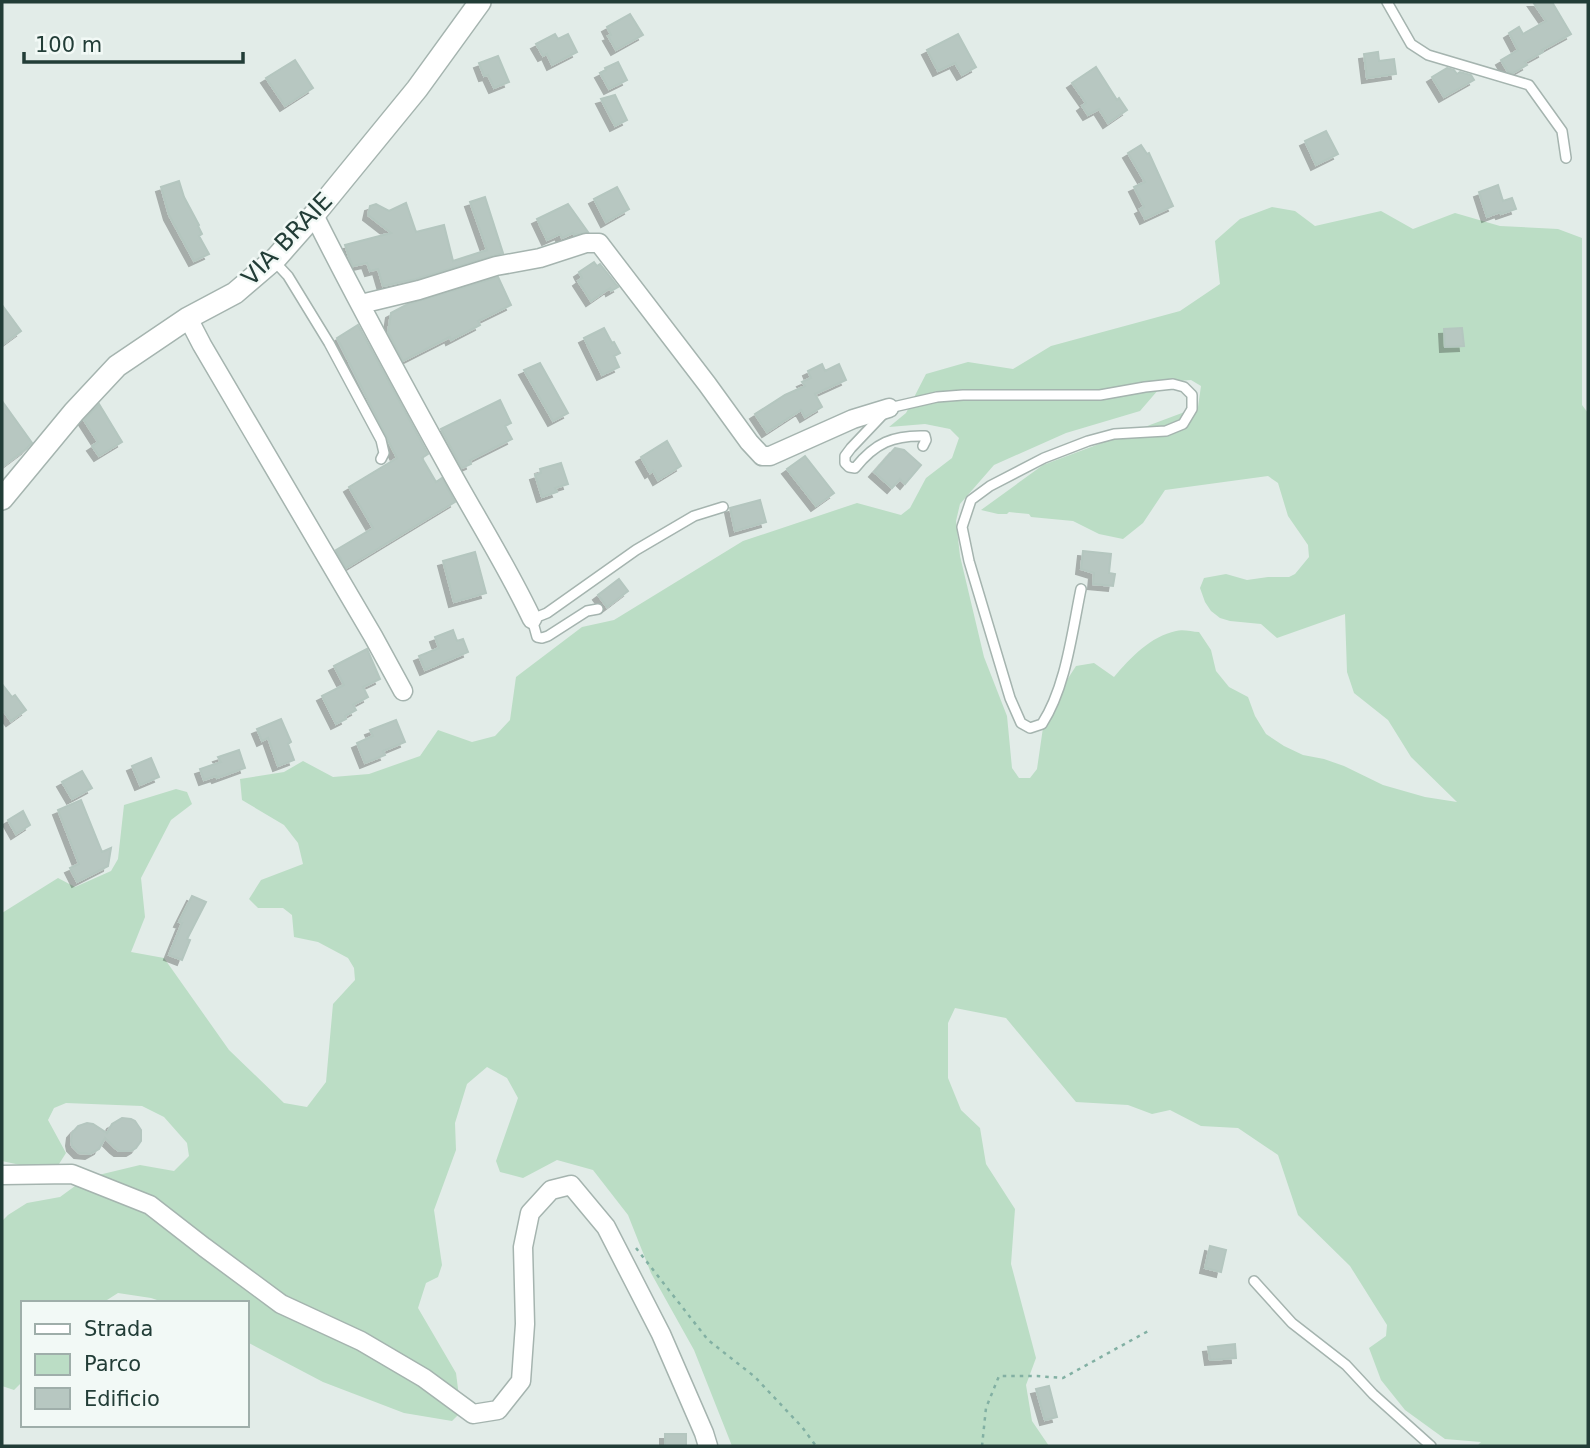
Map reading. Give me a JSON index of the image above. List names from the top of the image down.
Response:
{
  "streets": {
    "street": ["VIA BRAIE"]
  },
  "legend": ["Strada", "Parco", "Edificio"],
  "scale_bar": "100 m"
}
